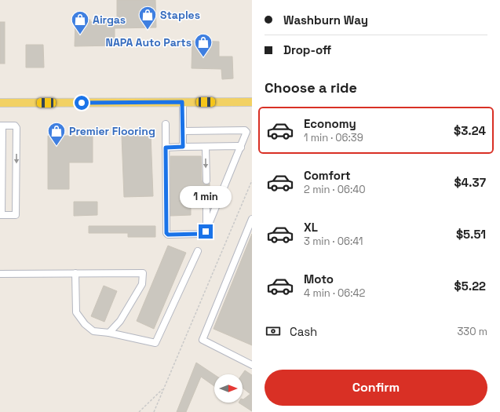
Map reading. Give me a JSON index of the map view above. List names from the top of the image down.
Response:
{
  "places": {
    "shop": [
      "Staples",
      "Airgas",
      "NAPA Auto Parts",
      "Premier Flooring"
    ]
  },
  "north": "right",
  "page": {
    "banner": ["Washburn Way", "Drop-off"],
    "heading": "Choose a ride",
    "list": [
      {
        "name": "Economy",
        "note": "1 min · 06:39",
        "value": "$3.24"
      },
      {
        "name": "Comfort",
        "note": "2 min · 06:40",
        "value": "$4.37"
      },
      {
        "name": "XL",
        "note": "3 min · 06:41",
        "value": "$5.51"
      },
      {
        "name": "Moto",
        "note": "4 min · 06:42",
        "value": "$5.22"
      }
    ],
    "bubble": "1 min",
    "pay": ["Cash", "330 m"],
    "buttons": "Confirm"
  }
}
